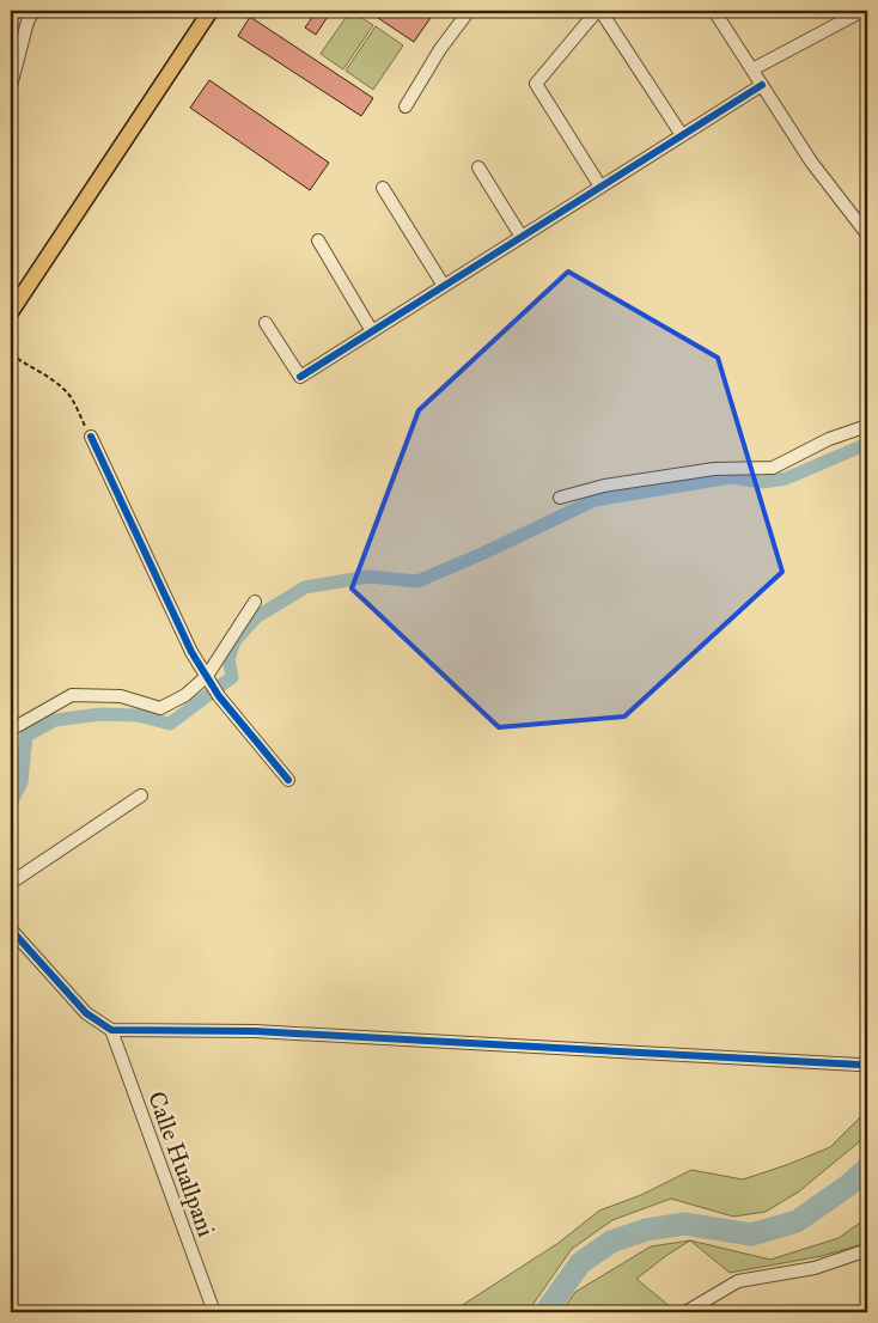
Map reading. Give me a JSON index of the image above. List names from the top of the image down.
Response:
{
  "streets": {
    "street": ["Calle Huallpani"]
  }
}
